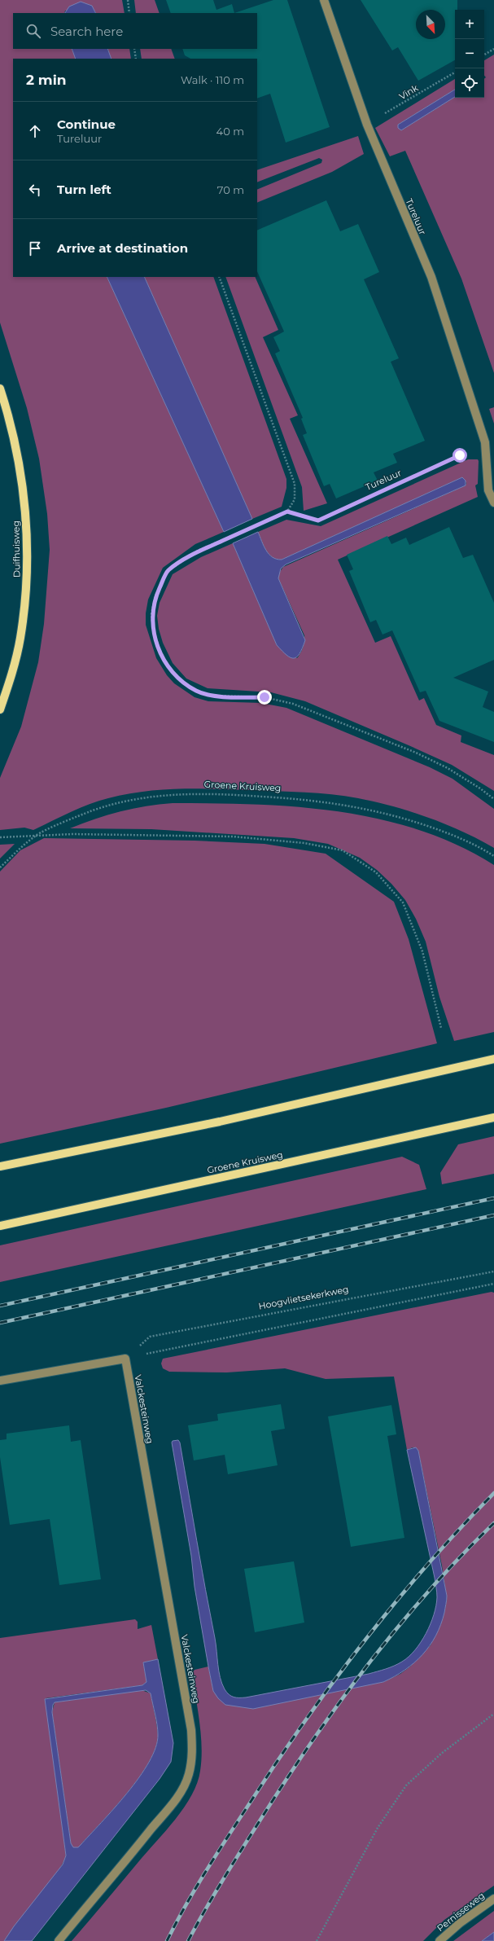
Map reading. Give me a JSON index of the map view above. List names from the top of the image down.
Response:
{
  "streets": {
    "main road": ["Duifhuisweg", "Groene Kruisweg"],
    "street": ["Tureluur", "Valckesteinweg", "Pernisseweg"],
    "path": ["Vink", "Hoogvlietsekerkweg"]
  },
  "crossings": [
    ["Vink", "Tureluur"],
    ["Hoogvlietsekerkweg", "Valckesteinweg"]
  ],
  "north": "bottom right",
  "page": {
    "map_buttons": ["+", "−"],
    "search": "Search here",
    "heading": ["2 min", "Walk · 110 m"],
    "list": [
      ["Continue", "Tureluur", "40 m"],
      ["Turn left", "70 m"],
      "Arrive at destination"
    ]
  }
}
